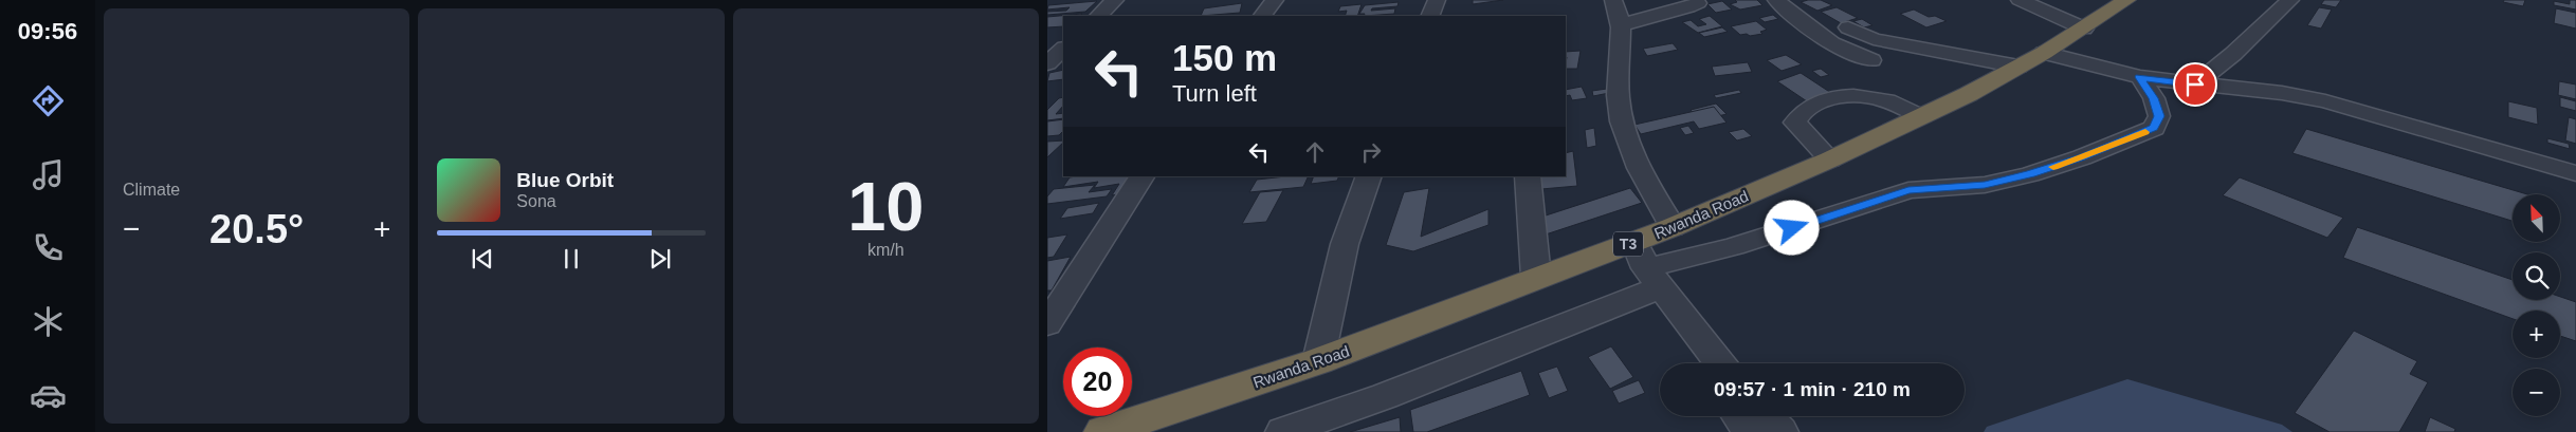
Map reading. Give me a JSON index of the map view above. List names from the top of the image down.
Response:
{
  "streets": {
    "highway": ["Rwanda Road", "T3"]
  },
  "north": "top left",
  "page": {
    "tabs": "09:56",
    "tile": [
      "Climate",
      ["10", "km/h"]
    ],
    "turn": ["150 m", "Turn left"],
    "song": ["Blue Orbit", "Sona"],
    "map_buttons": ["+", "−"],
    "heat": ["−", "20.5°", "+"],
    "limit": "20",
    "trip": "09:57 · 1 min · 210 m"
  }
}
